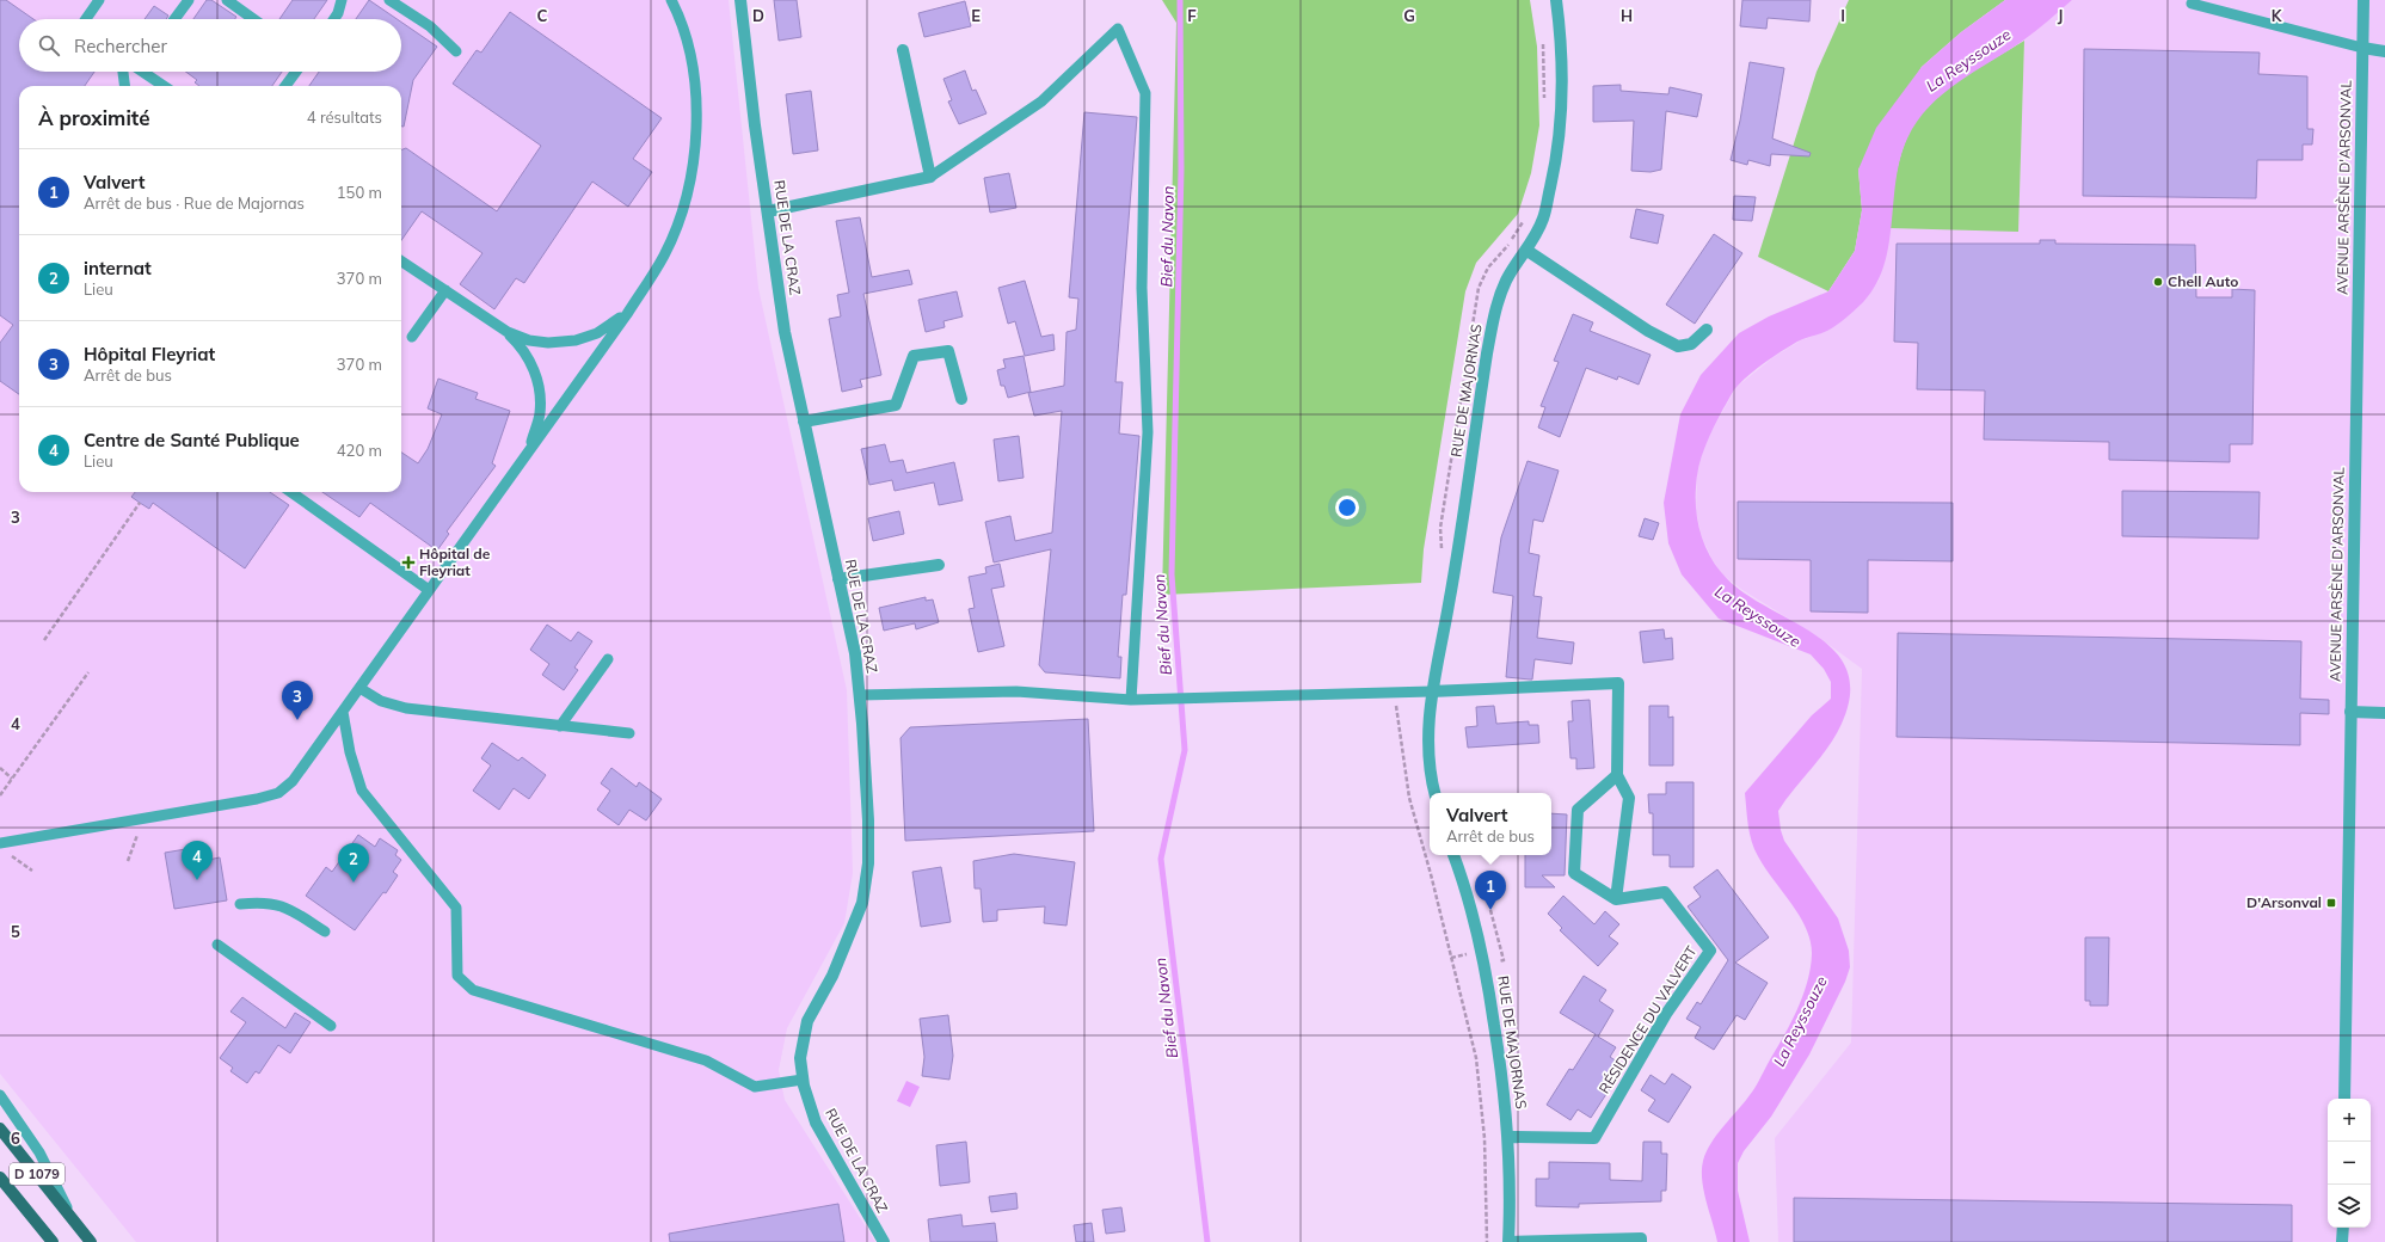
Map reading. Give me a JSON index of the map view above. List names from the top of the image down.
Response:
{
  "streets": {
    "main road": ["D 1079"],
    "street": [
      "AVENUE ARSÈNE D'ARSONVAL",
      "RUE DE LA CRAZ",
      "RUE DE MAJORNAS",
      "RÉSIDENCE DU VALVERT"
    ]
  },
  "crossings": [
    ["RUE DE MAJORNAS", "RÉSIDENCE DU VALVERT"]
  ],
  "water": ["La Reyssouze", "Bief du Navon"],
  "places": {
    "other": ["Chell Auto"],
    "health": ["Hôpital de Fleyriat"],
    "transit": ["D'Arsonval"]
  },
  "page": {
    "search": "Rechercher",
    "heading": ["À proximité", "4 résultats"],
    "list": [
      {
        "mark": "1",
        "name": "Valvert",
        "note": "Arrêt de bus · Rue de Majornas",
        "value": "150 m"
      },
      {
        "mark": "2",
        "name": "internat",
        "note": "Lieu",
        "value": "370 m"
      },
      {
        "mark": "3",
        "name": "Hôpital Fleyriat",
        "note": "Arrêt de bus",
        "value": "370 m"
      },
      {
        "mark": "4",
        "name": "Centre de Santé Publique",
        "note": "Lieu",
        "value": "420 m"
      }
    ],
    "pins": [
      "3",
      "4",
      "2",
      "1"
    ],
    "popup": ["Valvert", "Arrêt de bus"],
    "map_buttons": ["+", "−"]
  },
  "grid": {
    "columns": [
      "C",
      "D",
      "E",
      "F",
      "G",
      "H",
      "I",
      "J",
      "K"
    ],
    "rows": [
      "3",
      "4",
      "5",
      "6"
    ]
  }
}
